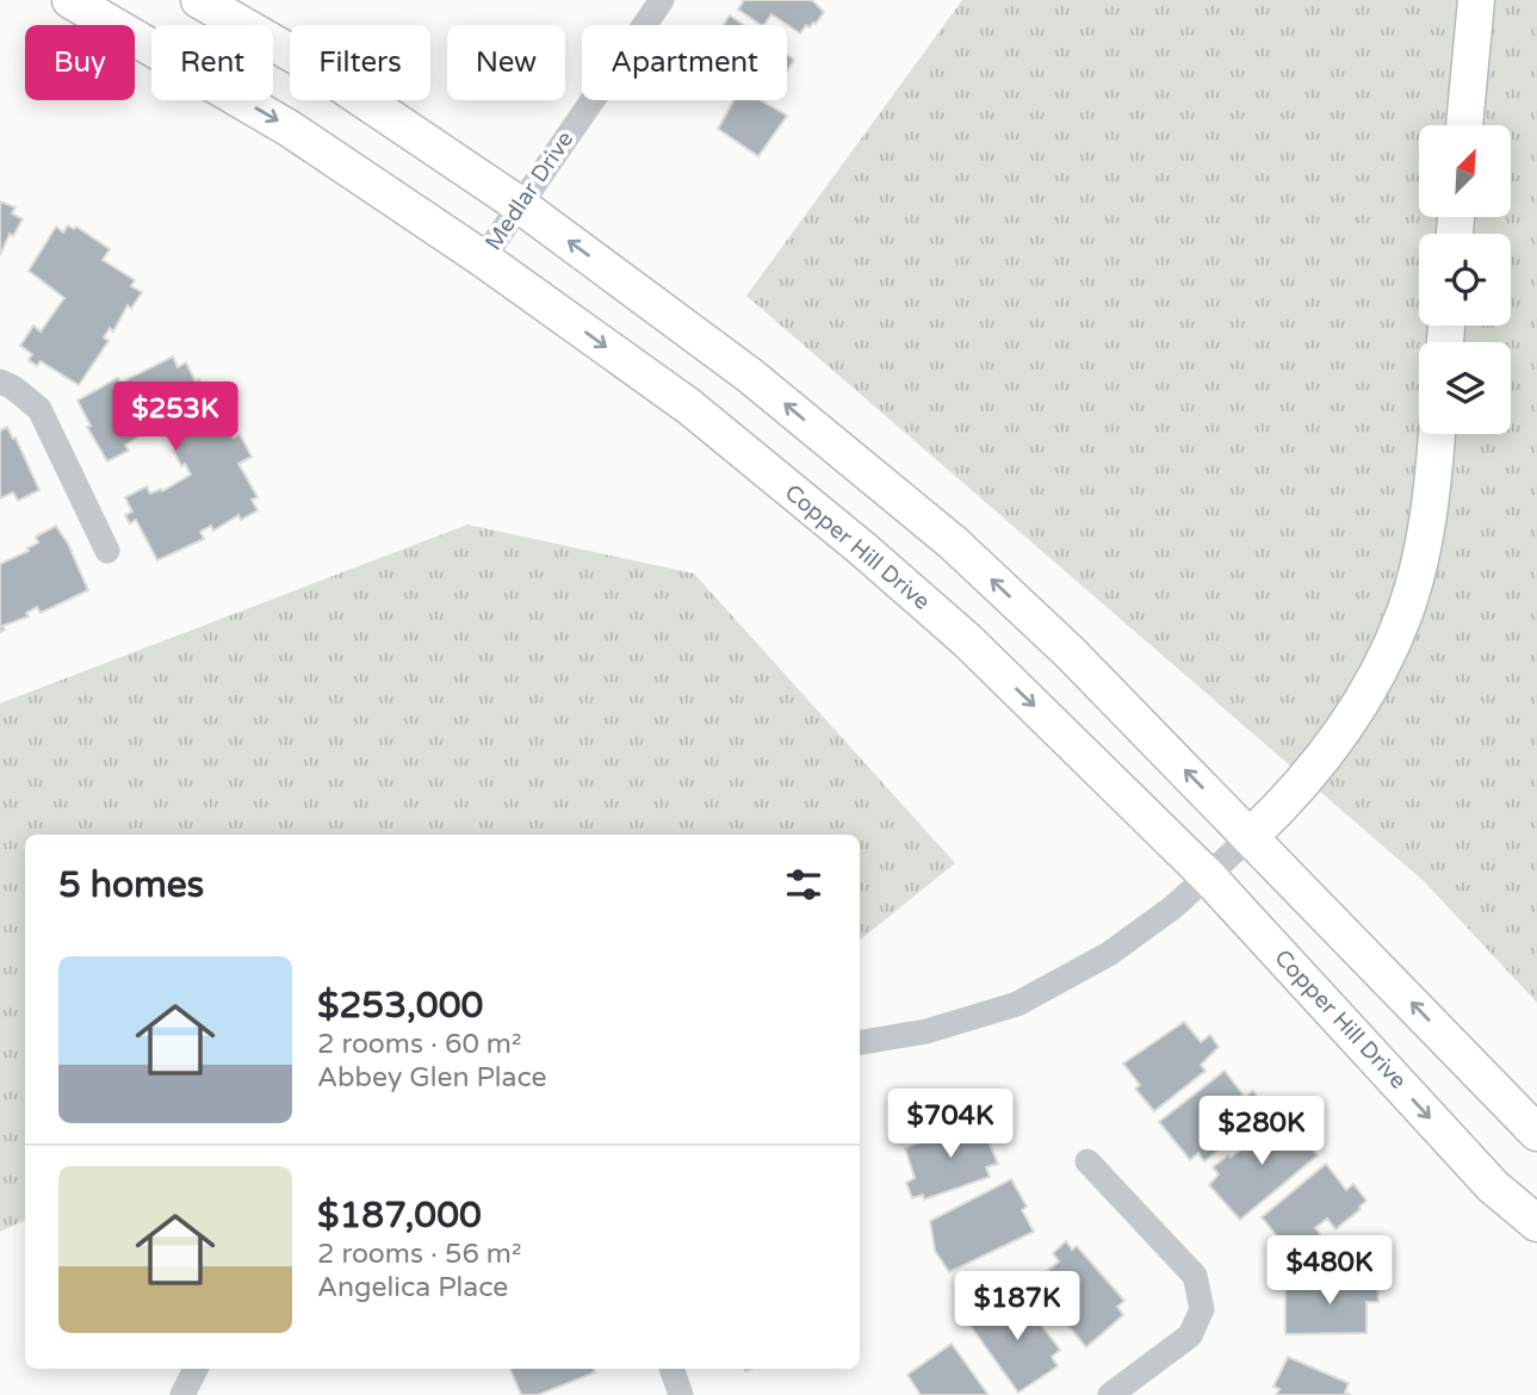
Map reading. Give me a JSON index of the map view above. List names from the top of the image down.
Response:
{
  "streets": {
    "main road": ["Copper Hill Drive"],
    "street": ["Medlar Drive"]
  },
  "crossings": [
    ["Medlar Drive", "Copper Hill Drive"]
  ],
  "north": "top right",
  "page": {
    "chip": [
      "Buy",
      "Rent",
      "Filters",
      "New",
      "Apartment"
    ],
    "price": [
      "$253K",
      "$704K",
      "$280K",
      "$480K",
      "$187K"
    ],
    "heading": "5 homes",
    "list": [
      {
        "name": "$253,000",
        "note": "2 rooms · 60 m² · Abbey Glen Place"
      },
      {
        "name": "$187,000",
        "note": "2 rooms · 56 m² · Angelica Place"
      }
    ]
  }
}
